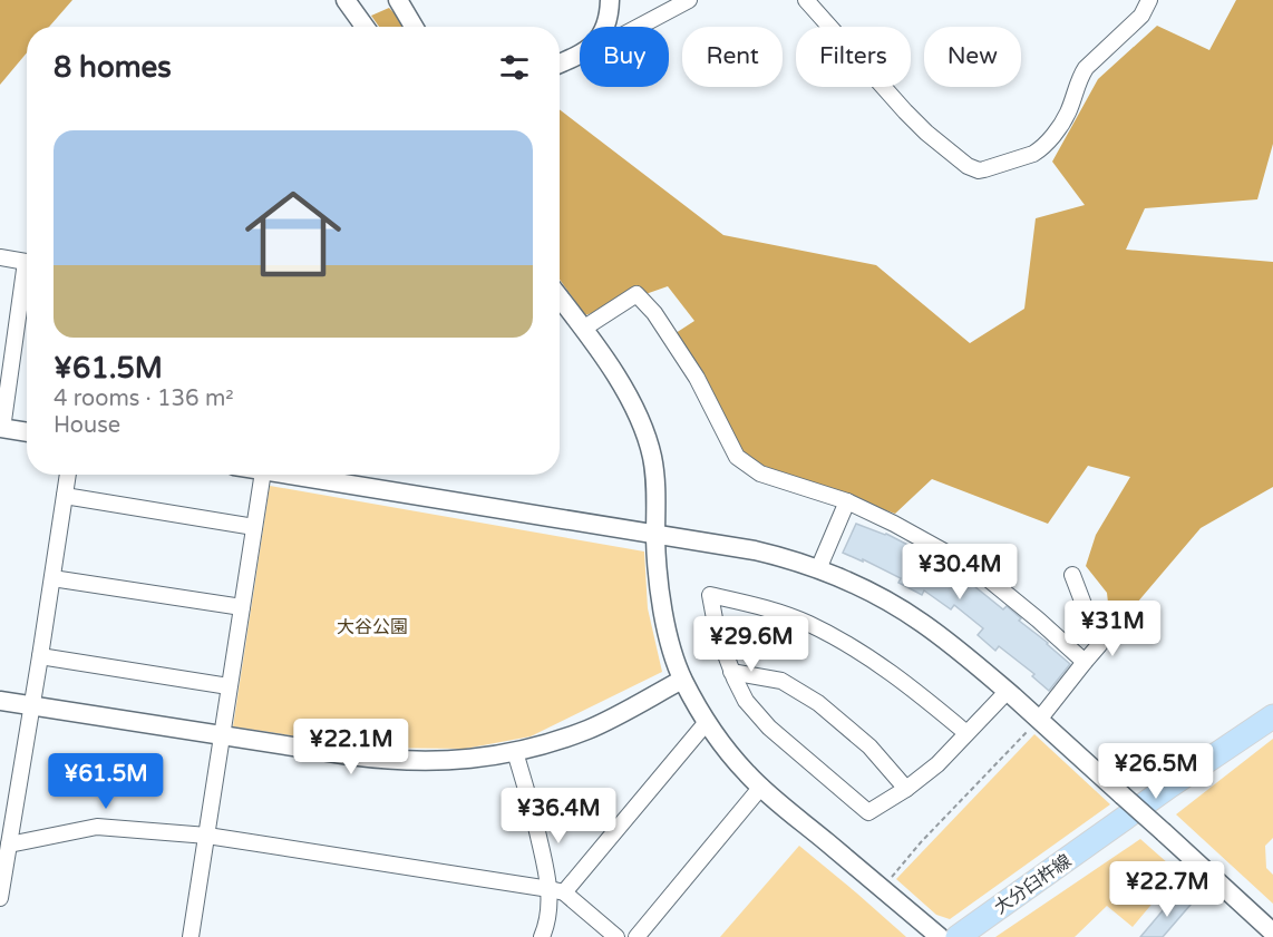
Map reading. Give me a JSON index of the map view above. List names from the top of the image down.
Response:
{
  "streets": {
    "main road": ["大分臼杵線"]
  },
  "parks": ["大谷公園"],
  "page": {
    "chip": [
      "Buy",
      "Rent",
      "Filters",
      "New"
    ],
    "heading": "8 homes",
    "list": [
      {
        "name": "¥61.5M",
        "note": "4 rooms · 136 m² · House"
      }
    ],
    "price": [
      "¥30.4M",
      "¥31M",
      "¥29.6M",
      "¥22.1M",
      "¥26.5M",
      "¥61.5M",
      "¥36.4M",
      "¥22.7M"
    ]
  }
}
